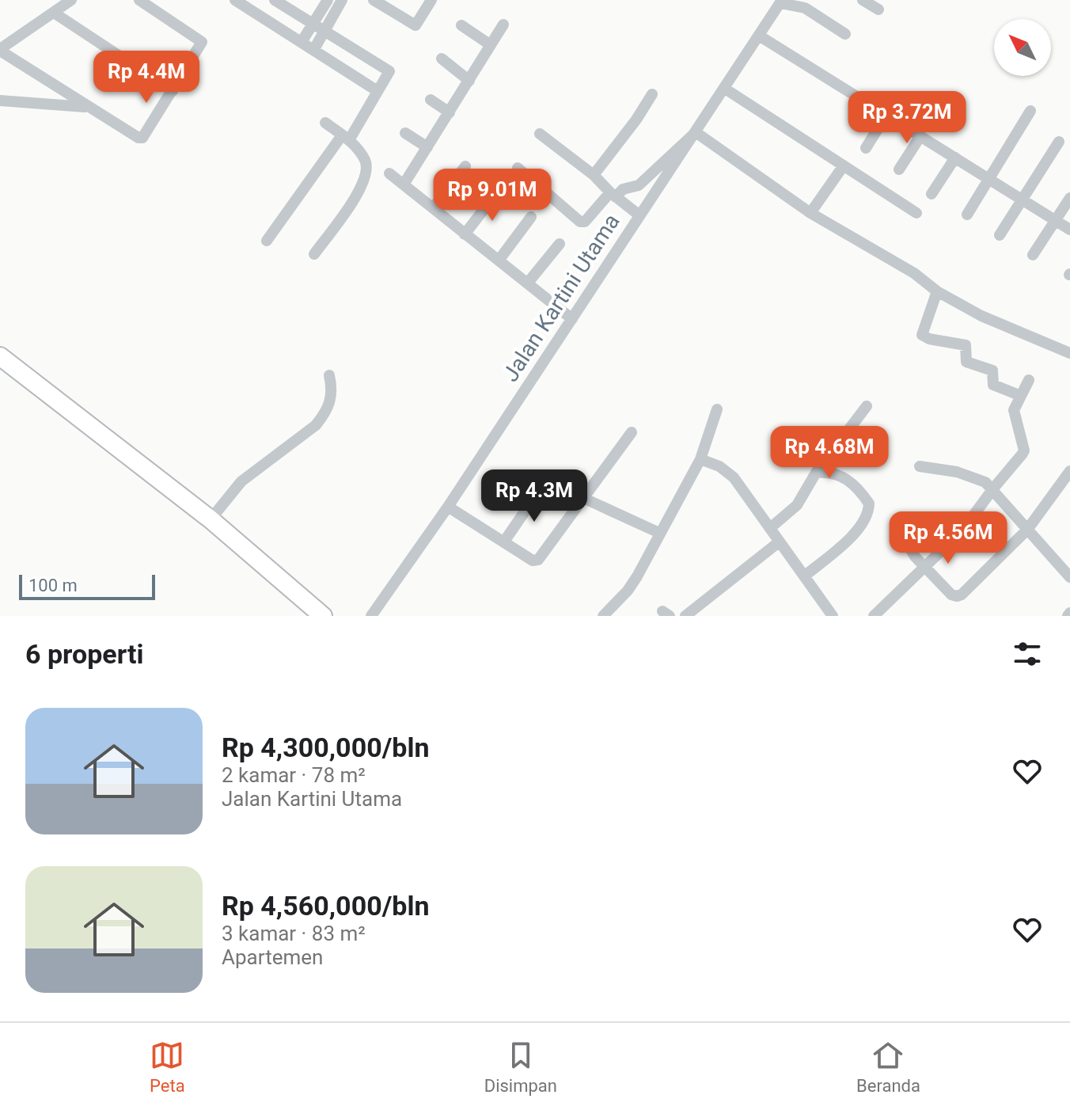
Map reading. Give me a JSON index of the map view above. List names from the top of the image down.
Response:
{
  "streets": {
    "street": ["Jalan Kartini Utama"]
  },
  "scale_bar": "100 m",
  "north": "top left",
  "page": {
    "price": [
      "Rp 4.4M",
      "Rp 3.72M",
      "Rp 9.01M",
      "Rp 4.68M",
      "Rp 4.3M",
      "Rp 4.56M"
    ],
    "scale": "100 m",
    "heading": "6 properti",
    "list": [
      {
        "name": "Rp 4,300,000/bln",
        "note": "2 kamar · 78 m² · Jalan Kartini Utama"
      },
      {
        "name": "Rp 4,560,000/bln",
        "note": "3 kamar · 83 m² · Apartemen"
      }
    ],
    "tabs": ["Peta", "Disimpan", "Beranda"]
  }
}
